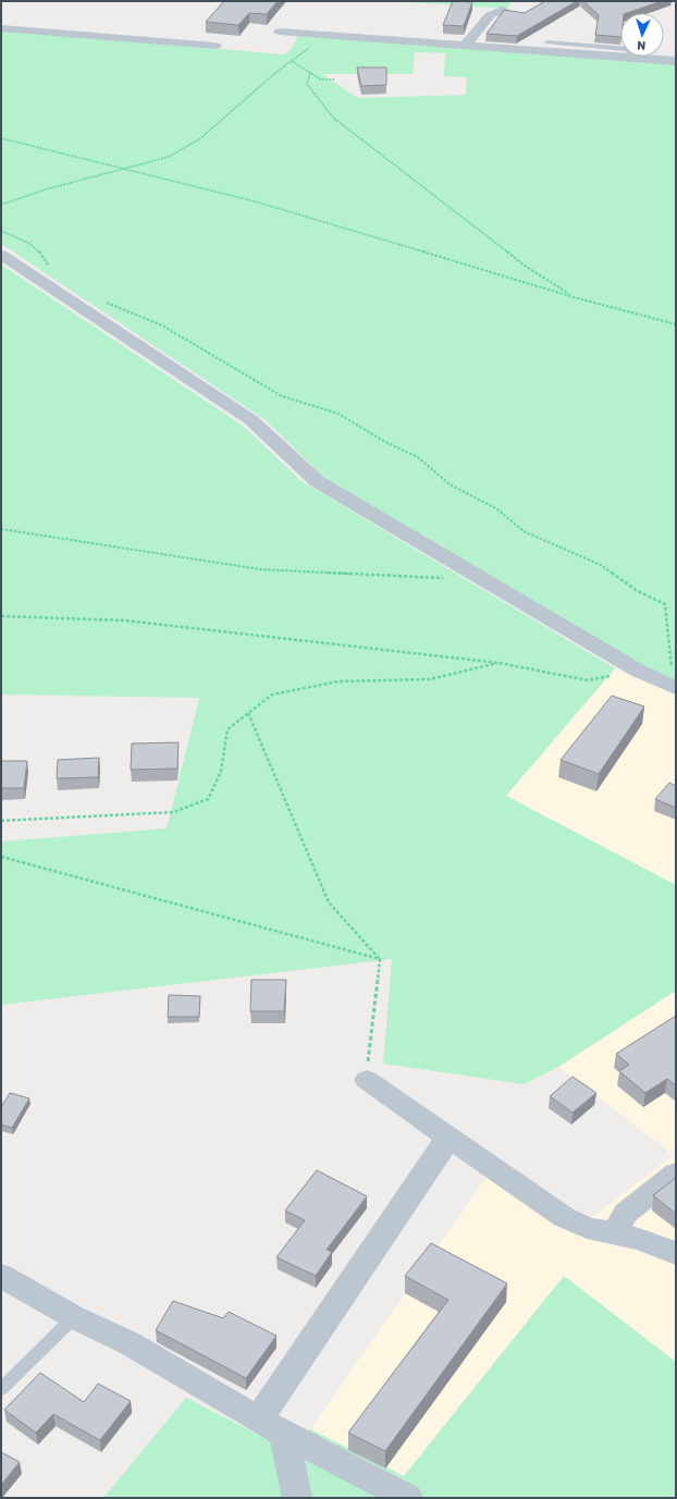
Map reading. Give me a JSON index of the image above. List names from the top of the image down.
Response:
{
  "north": "bottom"
}
